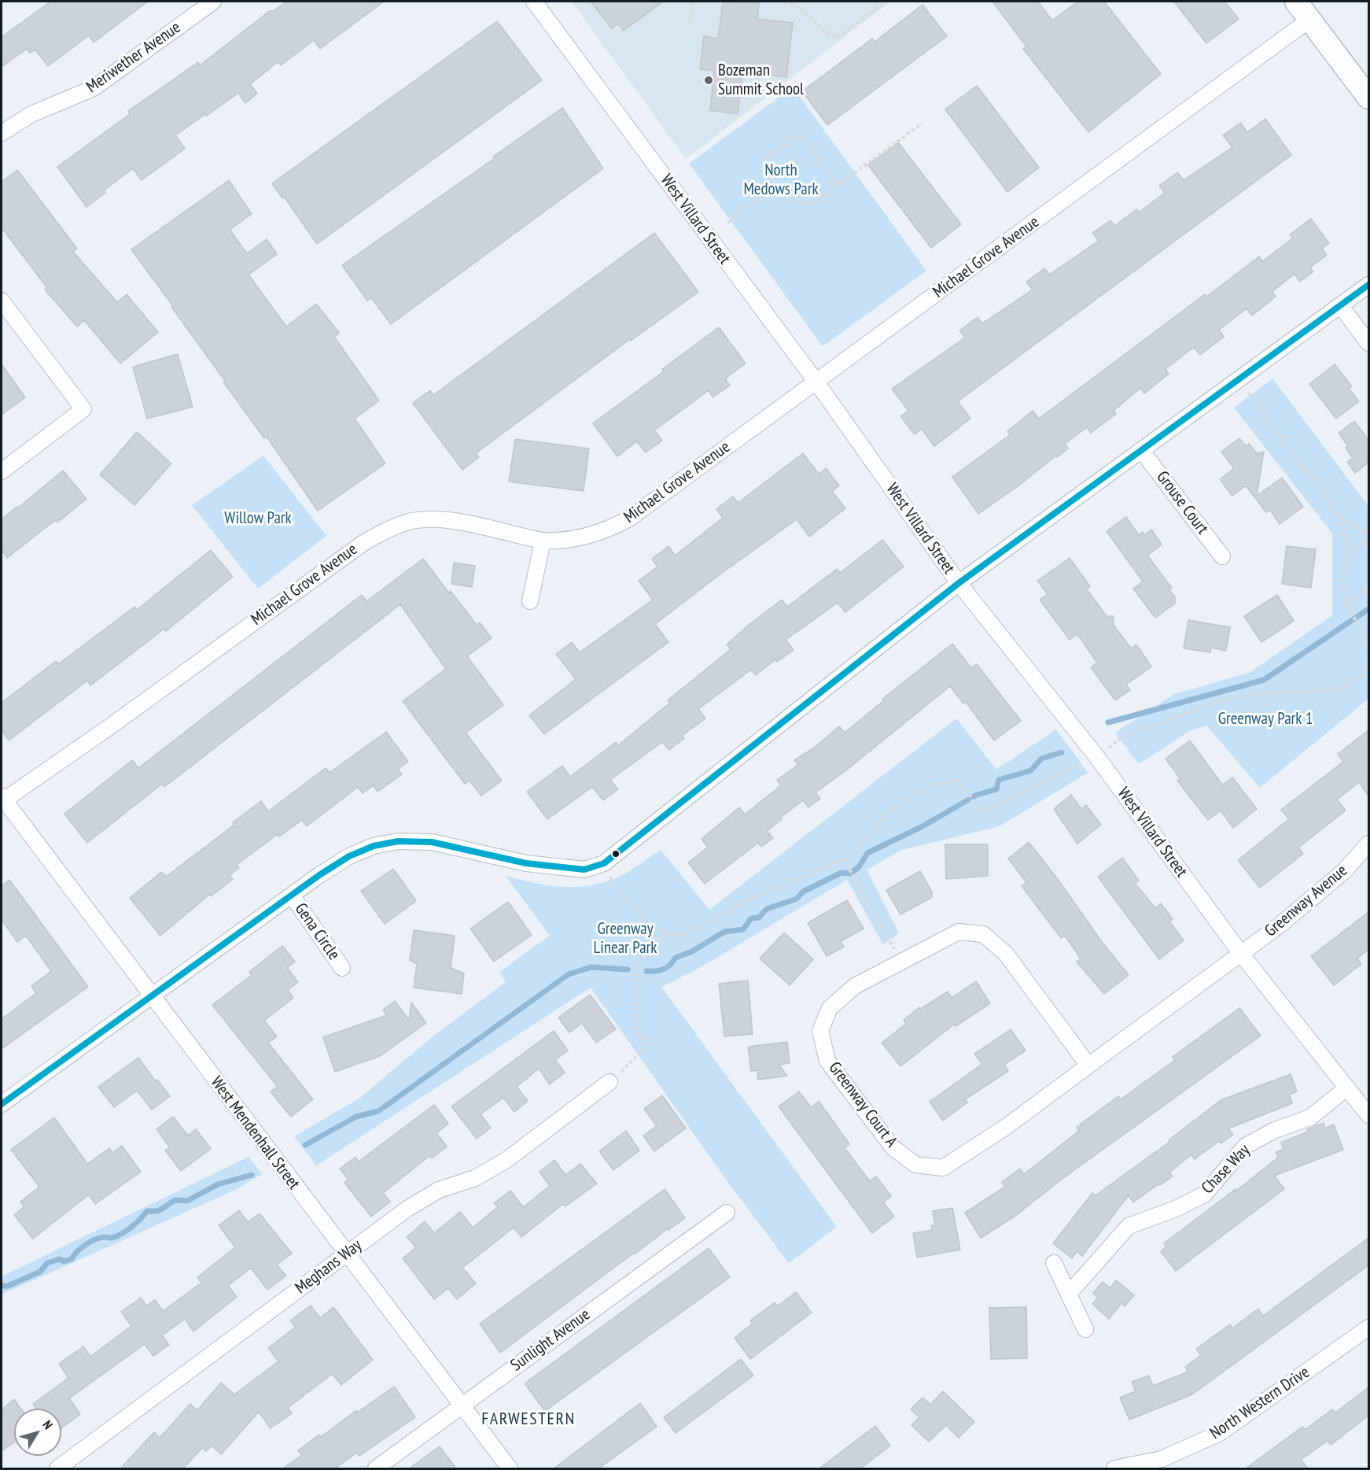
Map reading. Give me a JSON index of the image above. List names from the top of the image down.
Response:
{
  "streets": {
    "street": [
      "Meriwether Avenue",
      "West Villard Street",
      "Michael Grove Avenue",
      "Grouse Court",
      "Greenway Avenue",
      "Gena Circle",
      "Greenway Court A",
      "West Mendenhall Street",
      "Chase Way",
      "Meghans Way",
      "Sunlight Avenue",
      "North Western Drive"
    ]
  },
  "crossings": [
    ["West Villard Street", "Michael Grove Avenue"],
    ["West Villard Street", "Greenway Avenue"],
    ["West Villard Street", "Greenway Court A"],
    ["West Villard Street", "Chase Way"],
    ["Michael Grove Avenue", "West Mendenhall Street"],
    ["Greenway Avenue", "Greenway Court A"],
    ["West Mendenhall Street", "Meghans Way"],
    ["West Mendenhall Street", "Sunlight Avenue"]
  ],
  "districts": ["FARWESTERN"],
  "parks": [
    "North Medows Park",
    "Willow Park",
    "Greenway Park 1",
    "Greenway Linear Park"
  ],
  "places": ["Bozeman Summit School"],
  "north": "top right"
}
